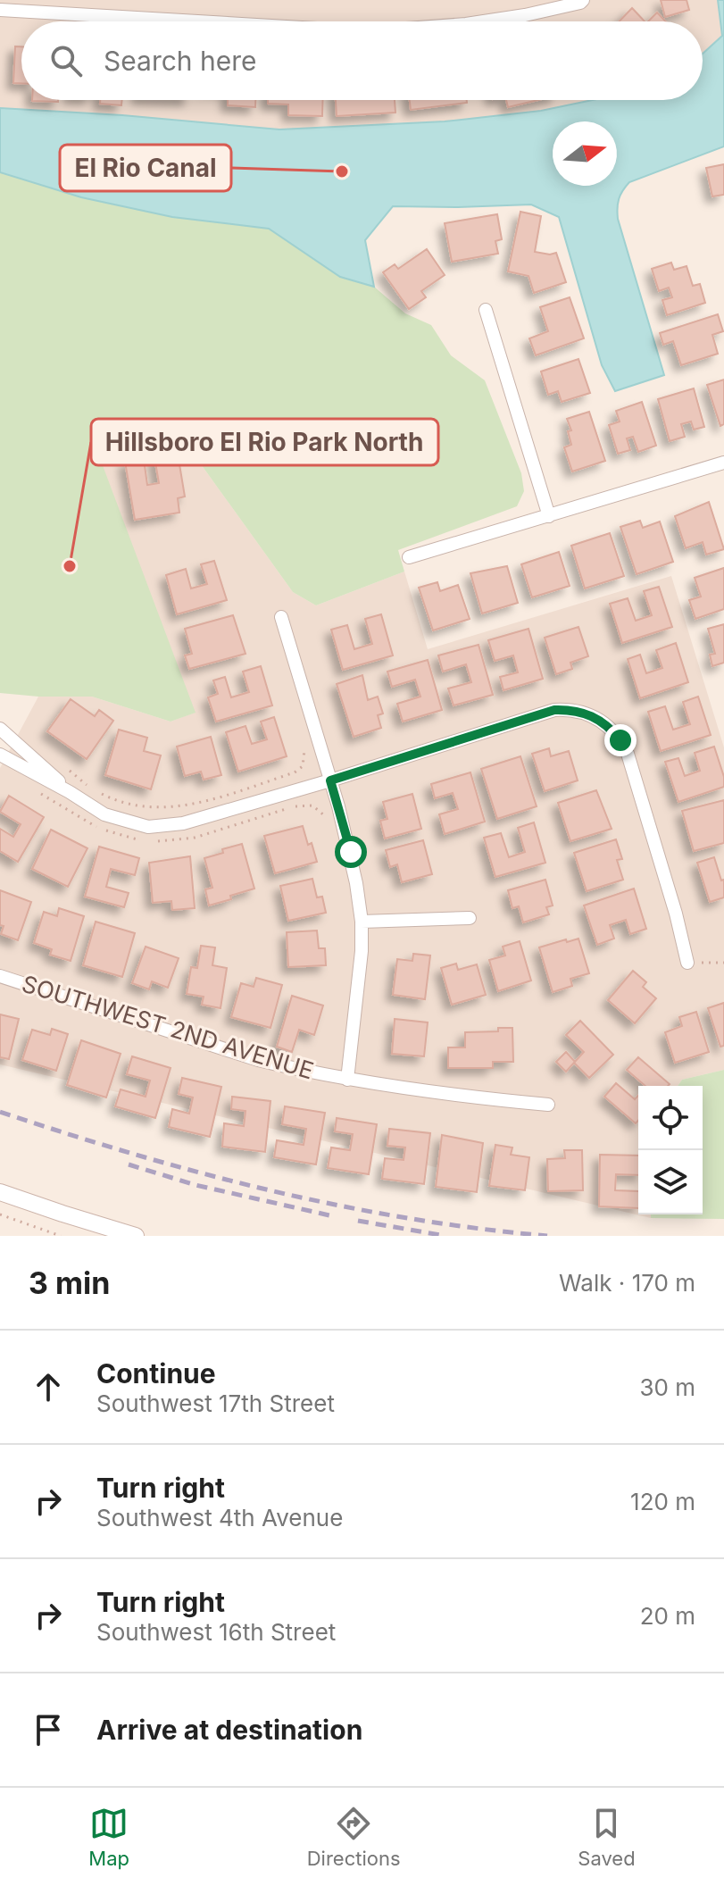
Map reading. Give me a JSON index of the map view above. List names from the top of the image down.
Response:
{
  "streets": {
    "street": ["SOUTHWEST 2ND AVENUE"]
  },
  "places": ["El Rio Canal", "Hillsboro El Rio Park North"],
  "north": "right",
  "page": {
    "search": "Search here",
    "heading": ["3 min", "Walk · 170 m"],
    "list": [
      ["Continue", "Southwest 17th Street", "30 m"],
      ["Turn right", "Southwest 4th Avenue", "120 m"],
      ["Turn right", "Southwest 16th Street", "20 m"],
      "Arrive at destination"
    ],
    "nav": ["Map", "Directions", "Saved"]
  }
}
